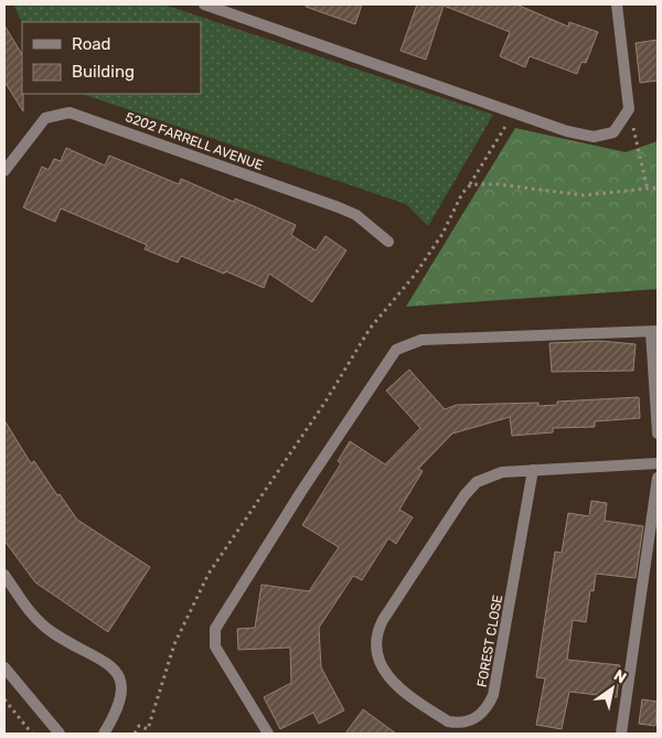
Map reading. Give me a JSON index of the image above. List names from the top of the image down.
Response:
{
  "streets": {
    "street": ["5202 FARRELL AVENUE", "FOREST CLOSE"]
  },
  "legend": ["Road", "Building"],
  "north": "top right"
}
